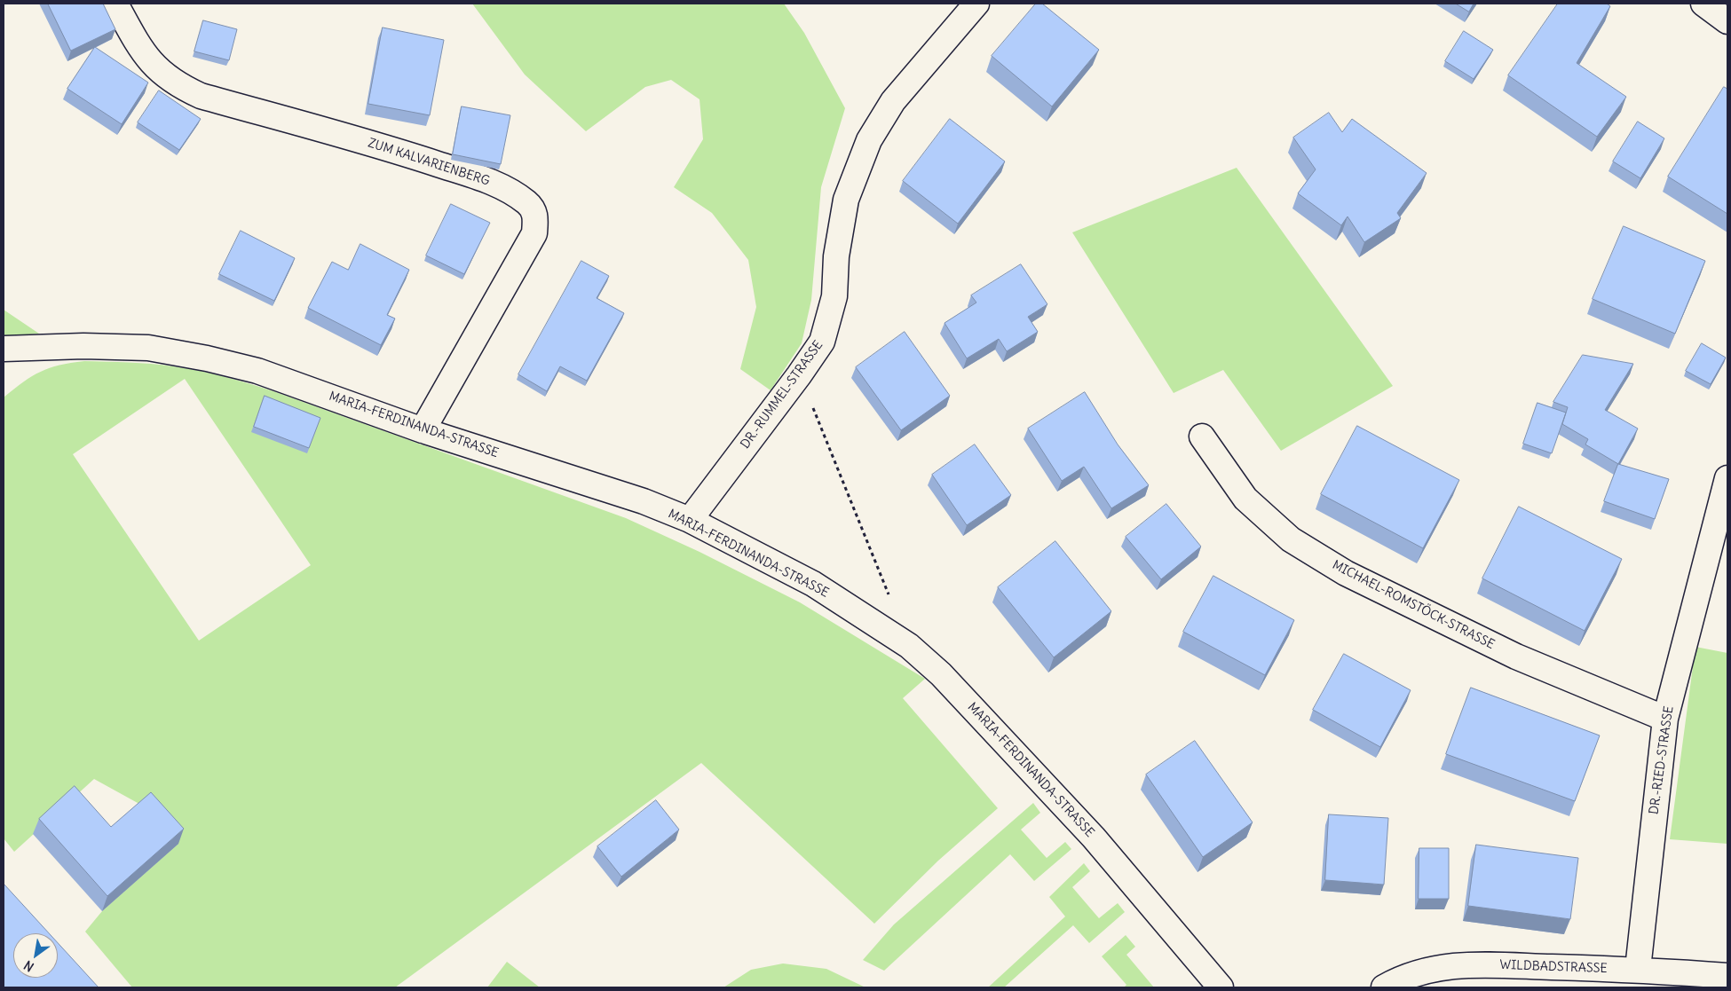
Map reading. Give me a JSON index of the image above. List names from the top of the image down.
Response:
{
  "streets": {
    "street": [
      "ZUM KALVARIENBERG",
      "DR.-RUMMEL-STRASSE",
      "MARIA-FERDINANDA-STRASSE",
      "MICHAEL-ROMSTÖCK-STRASSE",
      "DR.-RIED-STRASSE",
      "WILDBADSTRASSE"
    ]
  },
  "crossings": [
    ["ZUM KALVARIENBERG", "MARIA-FERDINANDA-STRASSE"],
    ["DR.-RUMMEL-STRASSE", "MARIA-FERDINANDA-STRASSE"],
    ["MICHAEL-ROMSTÖCK-STRASSE", "DR.-RIED-STRASSE"],
    ["DR.-RIED-STRASSE", "WILDBADSTRASSE"]
  ],
  "north": "bottom left"
}
